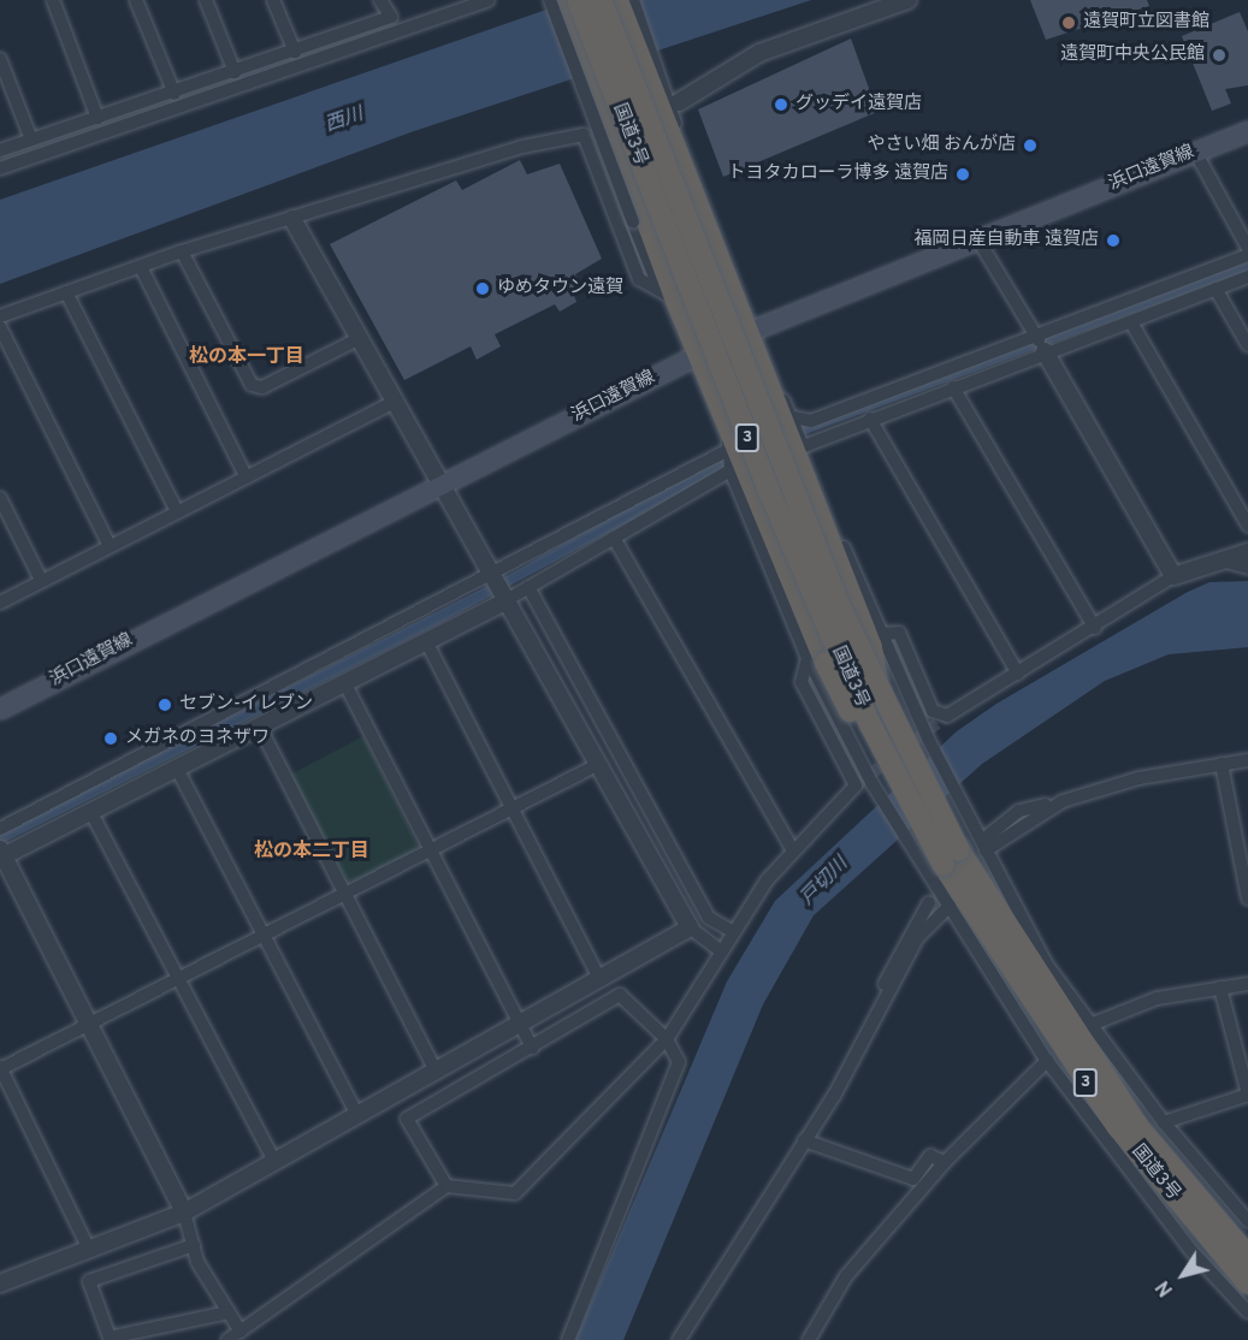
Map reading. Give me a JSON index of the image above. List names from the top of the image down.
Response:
{
  "streets": {
    "highway": ["国道3号", "3"],
    "main road": ["浜口遠賀線"]
  },
  "districts": ["松の本一丁目", "松の本二丁目"],
  "water": ["西川", "戸切川"],
  "places": [
    "遠賀町立図書館",
    "遠賀町中央公民館",
    "グッデイ遠賀店",
    "やさい畑 おんが店",
    "トヨタカローラ博多 遠賀店",
    "福岡日産自動車 遠賀店",
    "ゆめタウン遠賀",
    "セブン-イレブン",
    "メガネのヨネザワ"
  ],
  "north": "bottom left"
}
